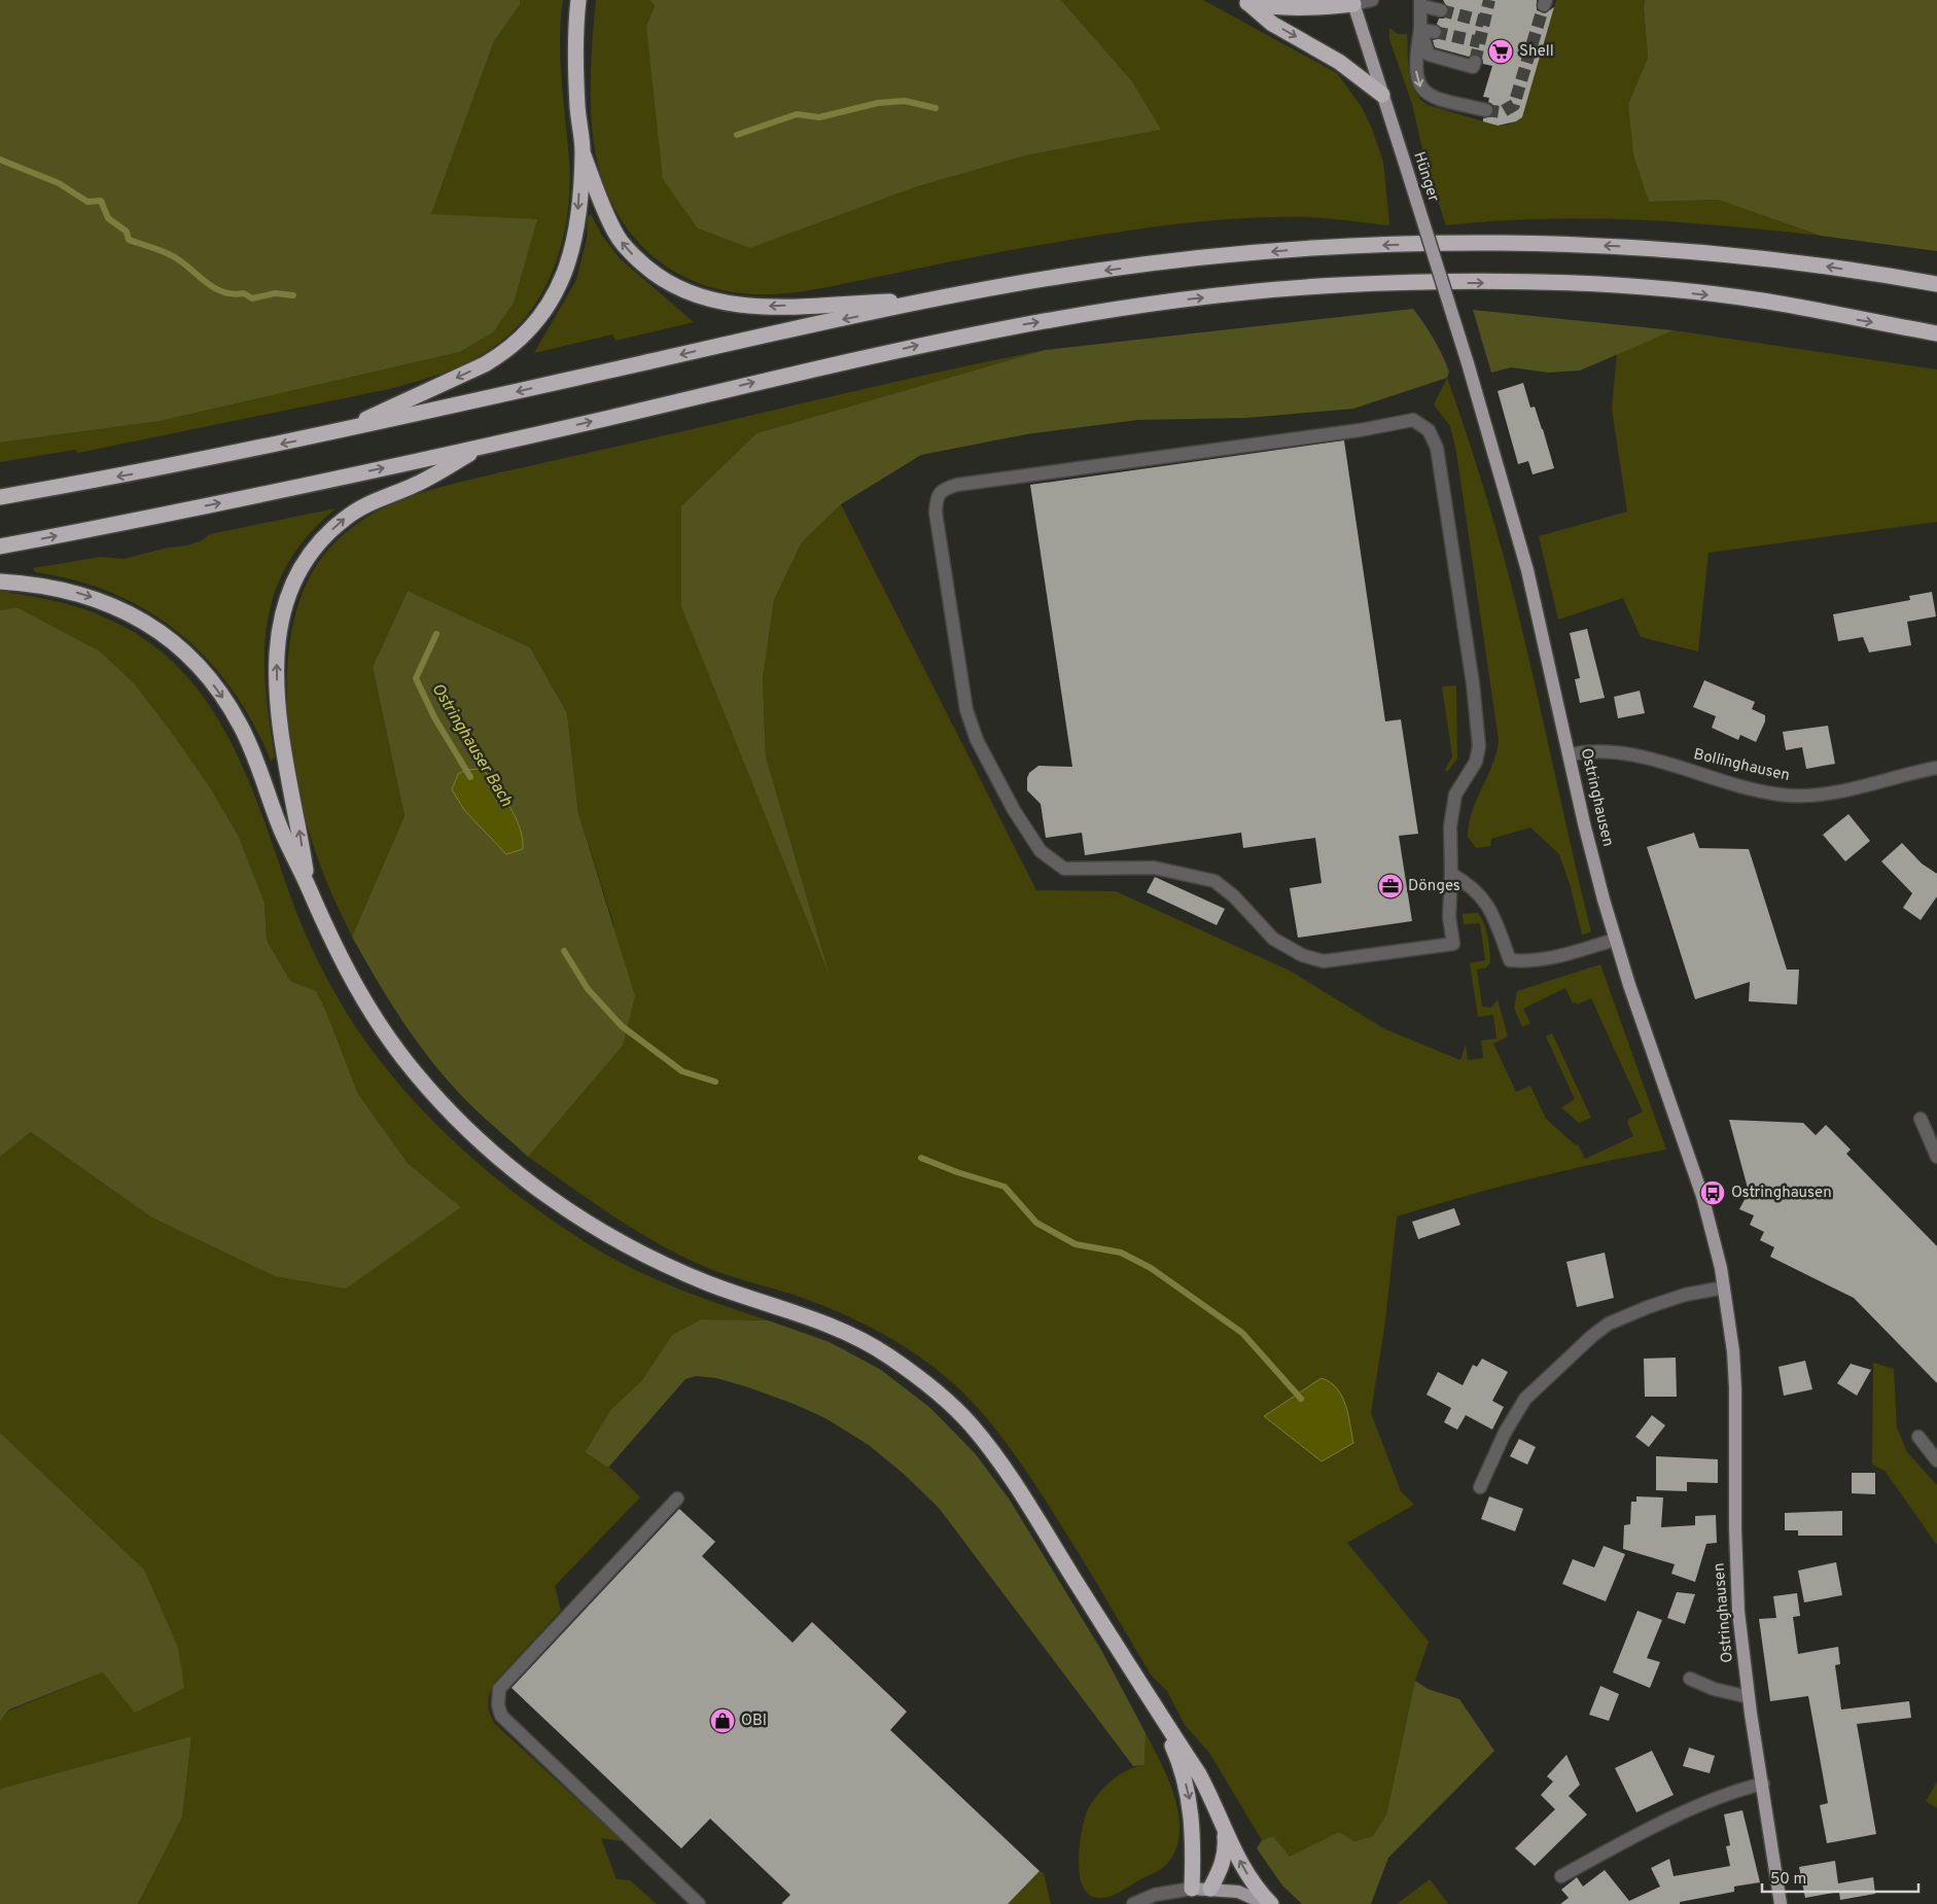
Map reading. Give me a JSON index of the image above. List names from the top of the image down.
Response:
{
  "streets": {
    "main road": ["Hünger", "Ostringhausen"],
    "street": ["Bollinghausen"]
  },
  "crossings": [
    ["Hünger", "Ostringhausen"],
    ["Bollinghausen", "Ostringhausen"]
  ],
  "water": ["Ostringhauser Bach"],
  "places": {
    "supermarket": ["Shell"],
    "office": ["Dönges"],
    "bus stop": ["Ostringhausen"],
    "shop": ["OBI"]
  },
  "scale_bar": "50 m"
}
